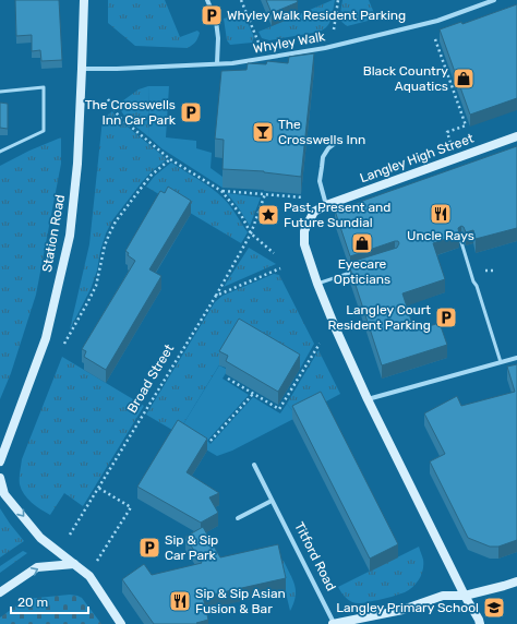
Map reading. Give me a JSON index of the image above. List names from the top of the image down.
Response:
{
  "streets": {
    "main road": ["Langley High Street", "Station Road", "Titford Road"],
    "street": ["Whyley Walk"],
    "path": ["Broad Street"]
  },
  "crossings": [
    ["Whyley Walk", "Station Road"]
  ],
  "places": {
    "parking": [
      "Whyley Walk Resident Parking",
      "The Crosswells Inn Car Park",
      "Langley Court Resident Parking",
      "Sip & Sip Car Park"
    ],
    "shop": ["Black Country Aquatics", "Eyecare Opticians"],
    "bar": ["The Crosswells Inn"],
    "restaurant": ["Uncle Rays", "Sip & Sip Asian Fusion & Bar"],
    "place": ["Past, Present and Future Sundial"],
    "school or university": ["Langley Primary School"]
  },
  "scale_bar": "20 m"
}
